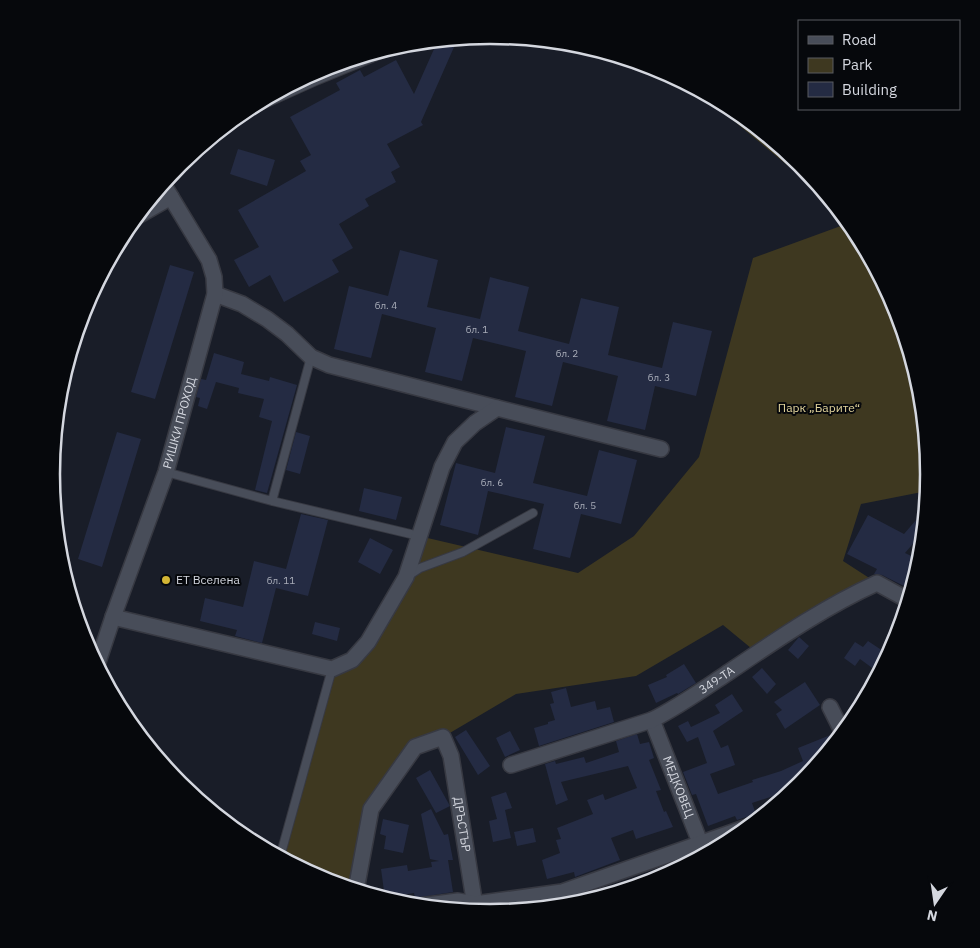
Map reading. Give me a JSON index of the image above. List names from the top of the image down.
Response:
{
  "streets": {
    "street": [
      "РИШКИ ПРОХОД",
      "349-ТА",
      "МЕДКОВЕЦ",
      "ДРЪСТЪР"
    ]
  },
  "crossings": [
    ["349-ТА", "МЕДКОВЕЦ"]
  ],
  "parks": ["Парк „Барите“"],
  "places": ["ЕТ Вселена"],
  "house_numbers": [
    "бл. 4",
    "бл. 1",
    "бл. 2",
    "бл. 3",
    "бл. 6",
    "бл. 5",
    "бл. 11"
  ],
  "legend": ["Road", "Park", "Building"],
  "north": "bottom"
}
